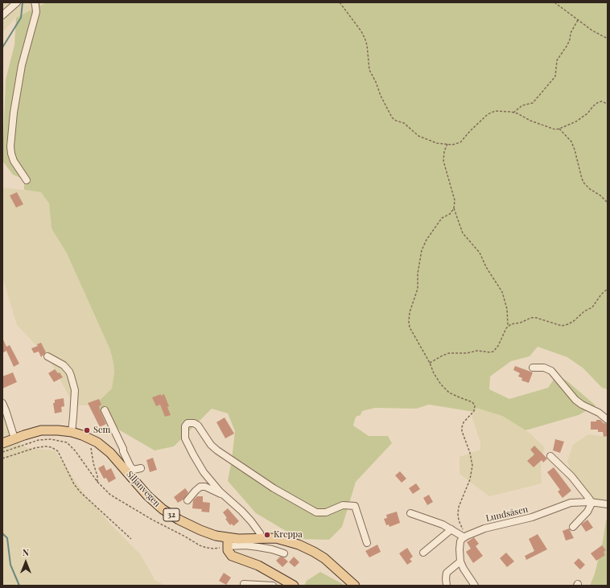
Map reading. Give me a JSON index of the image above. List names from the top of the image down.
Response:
{
  "streets": {
    "main road": ["Siljanvegen", "32"],
    "street": ["Lundsåsen"]
  },
  "places": ["Sem", "Kreppa"],
  "north": "top"
}
